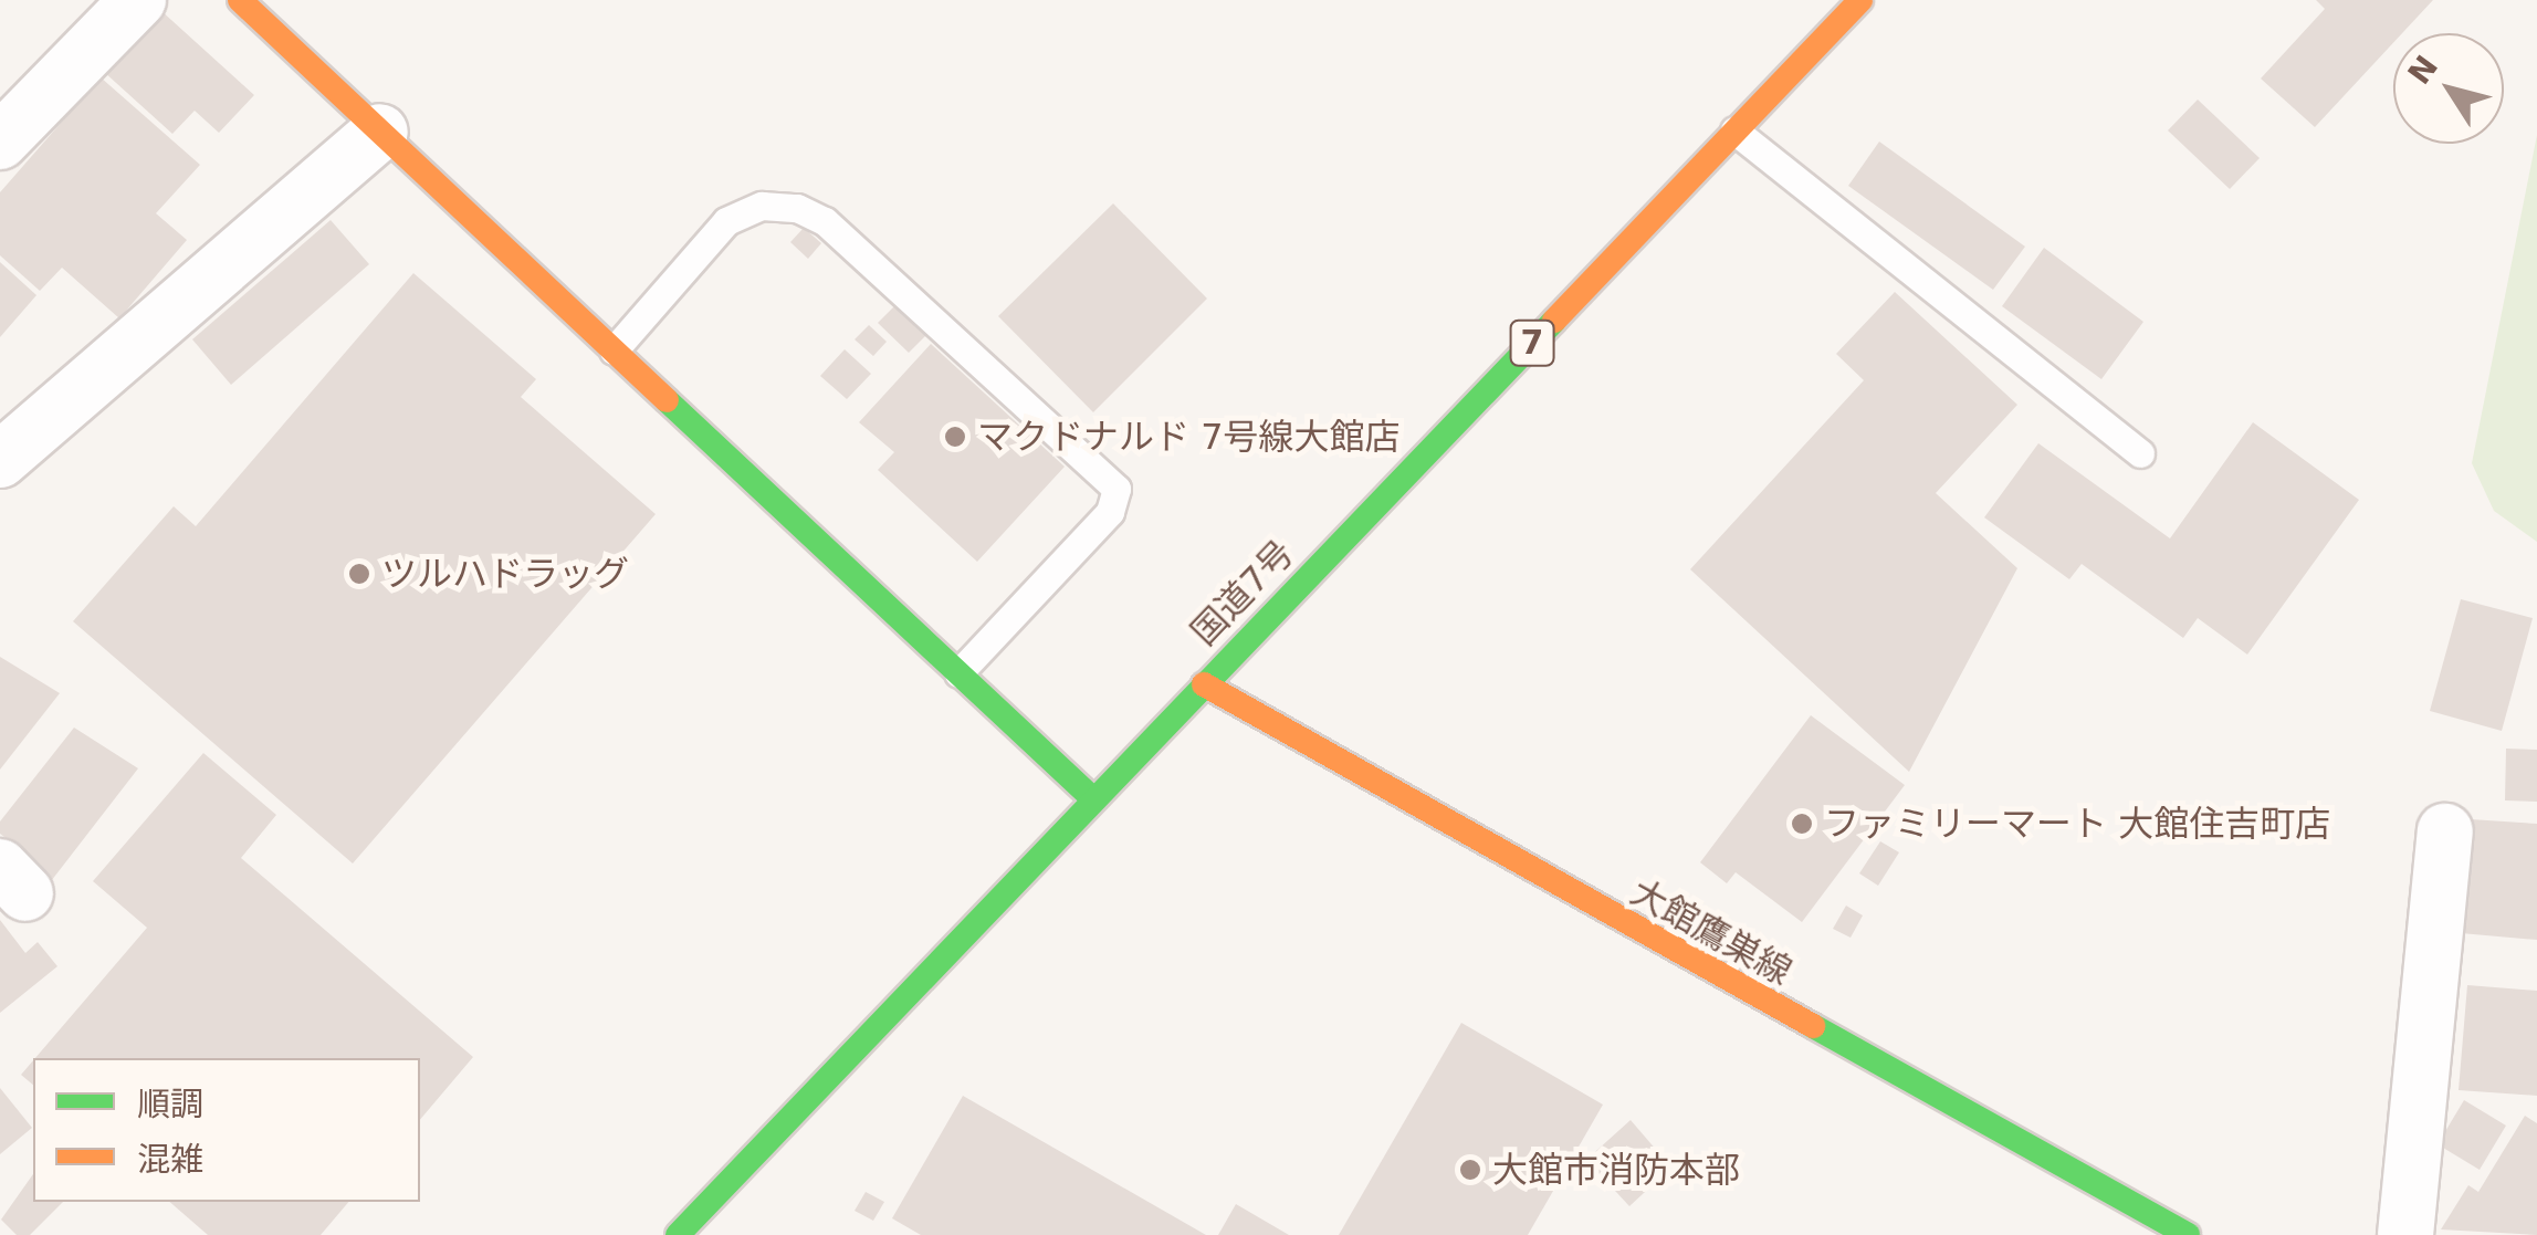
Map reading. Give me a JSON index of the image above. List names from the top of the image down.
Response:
{
  "streets": {
    "main road": ["7", "国道7号", "大館鷹巣線"]
  },
  "crossings": [
    ["国道7号", "大館鷹巣線"]
  ],
  "places": [
    "マクドナルド 7号線大館店",
    "ツルハドラッグ",
    "ファミリーマート 大館住吉町店",
    "大館市消防本部"
  ],
  "legend": ["順調", "混雑"],
  "north": "top left"
}
